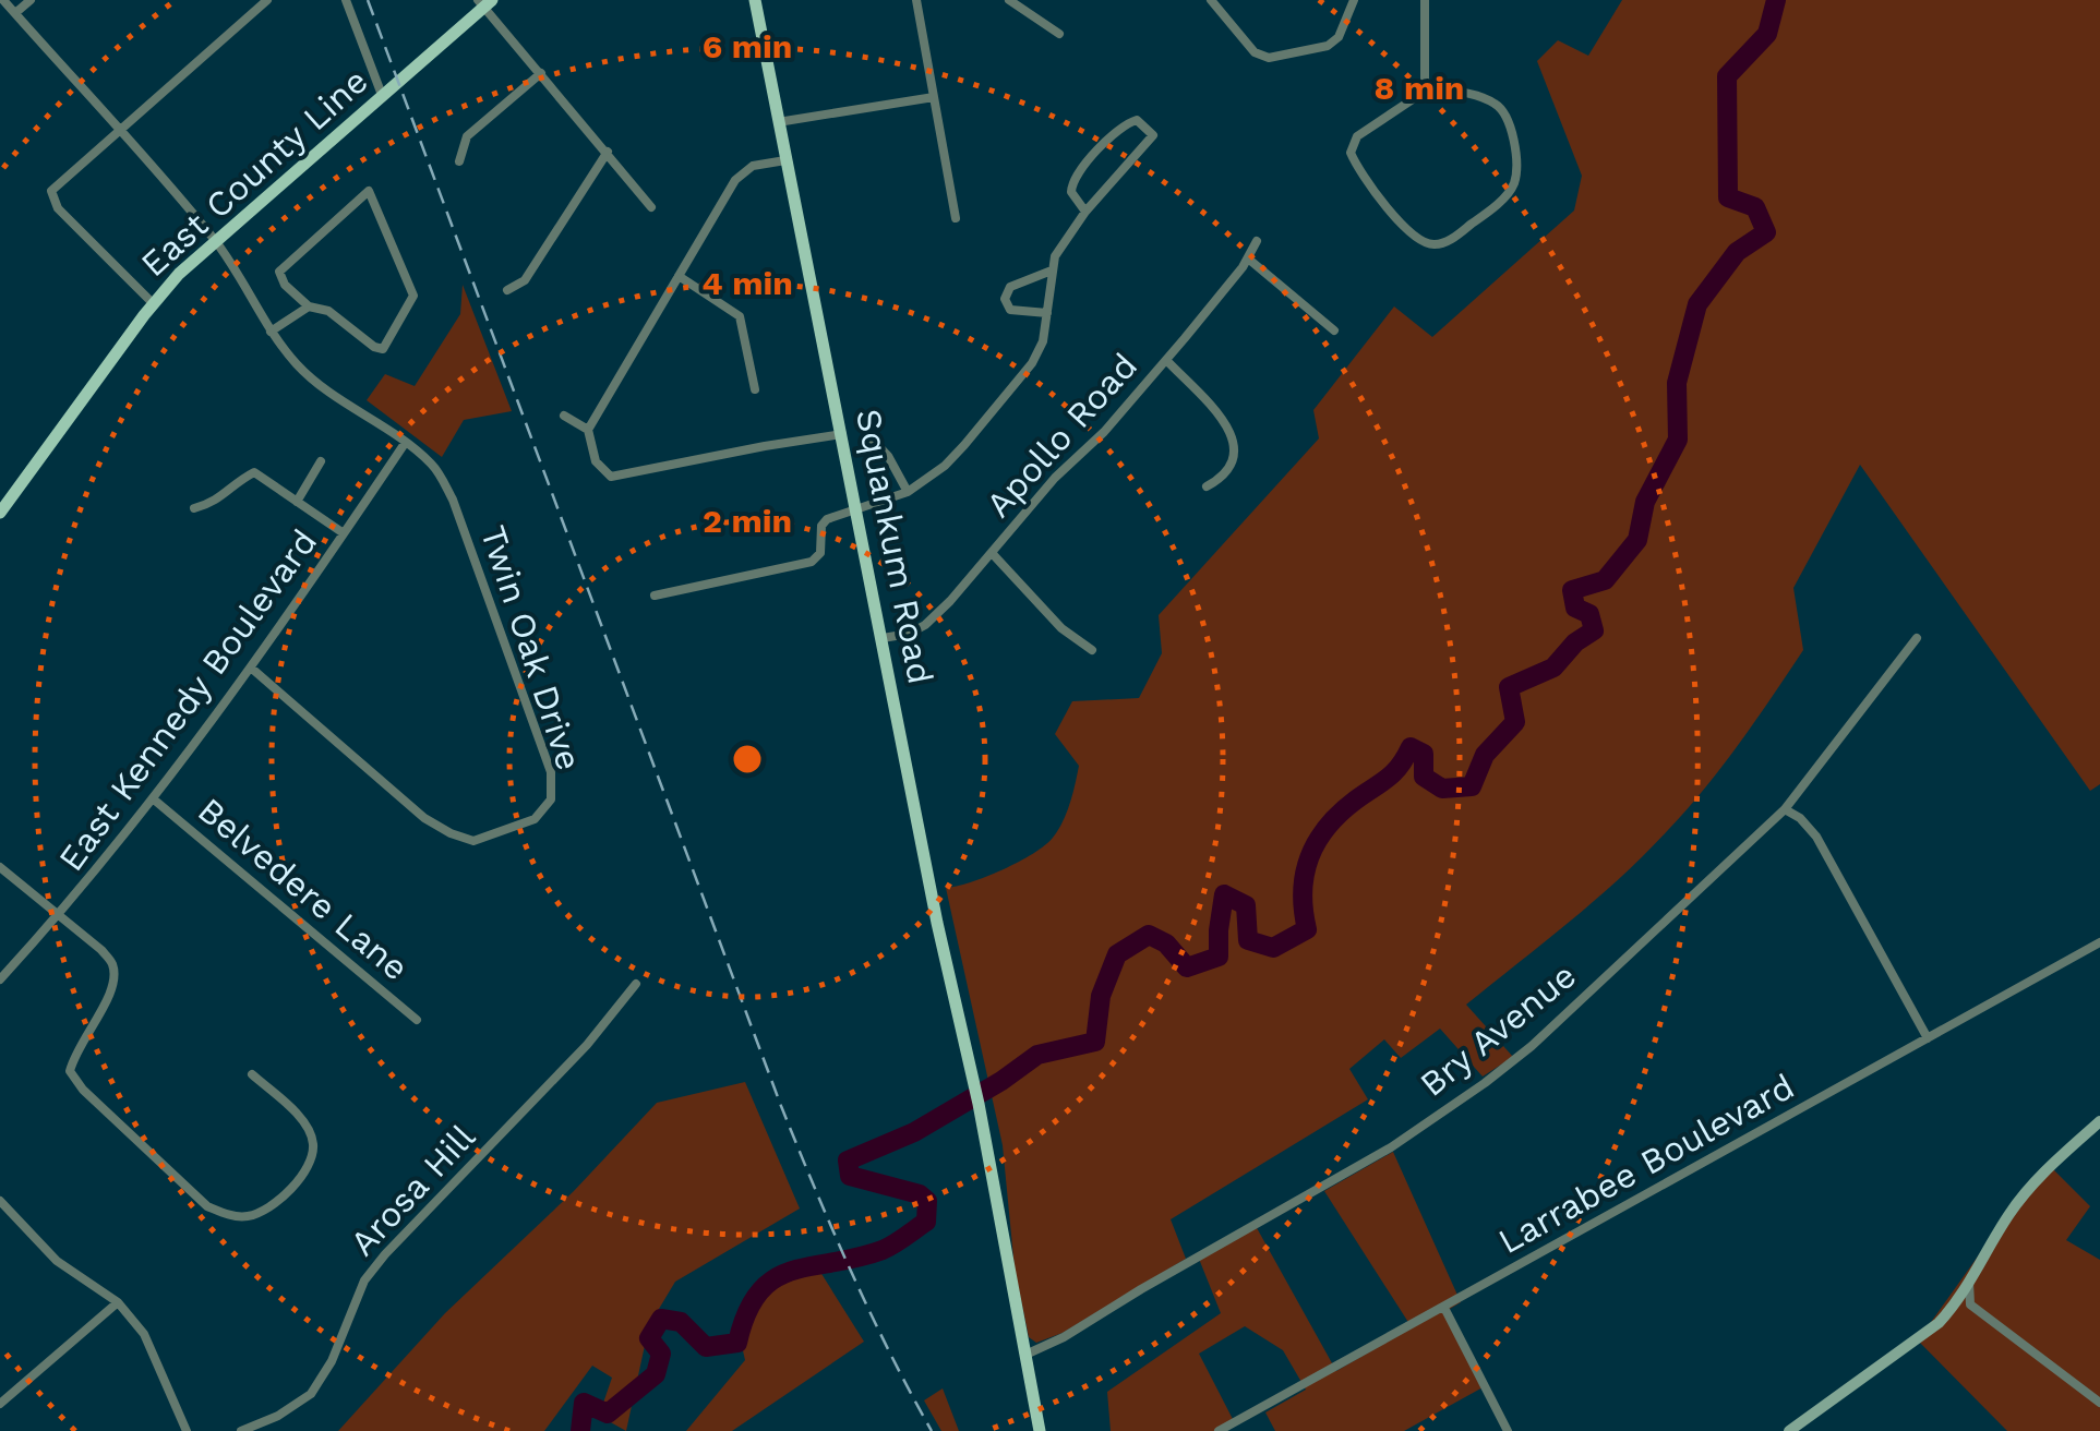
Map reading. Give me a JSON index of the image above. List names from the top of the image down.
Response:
{
  "streets": {
    "main road": ["East County Line", "Squankum Road"],
    "street": [
      "Apollo Road",
      "Twin Oak Drive",
      "East Kennedy Boulevard",
      "Belvedere Lane",
      "Bry Avenue",
      "Larrabee Boulevard",
      "Arosa Hill"
    ]
  },
  "crossings": [
    ["East County Line", "Twin Oak Drive"],
    ["Apollo Road", "Squankum Road"],
    ["Squankum Road", "Bry Avenue"],
    ["Twin Oak Drive", "East Kennedy Boulevard"],
    ["East Kennedy Boulevard", "Belvedere Lane"]
  ],
  "rings": [
    "6 min",
    "8 min",
    "4 min",
    "2 min"
  ]
}
